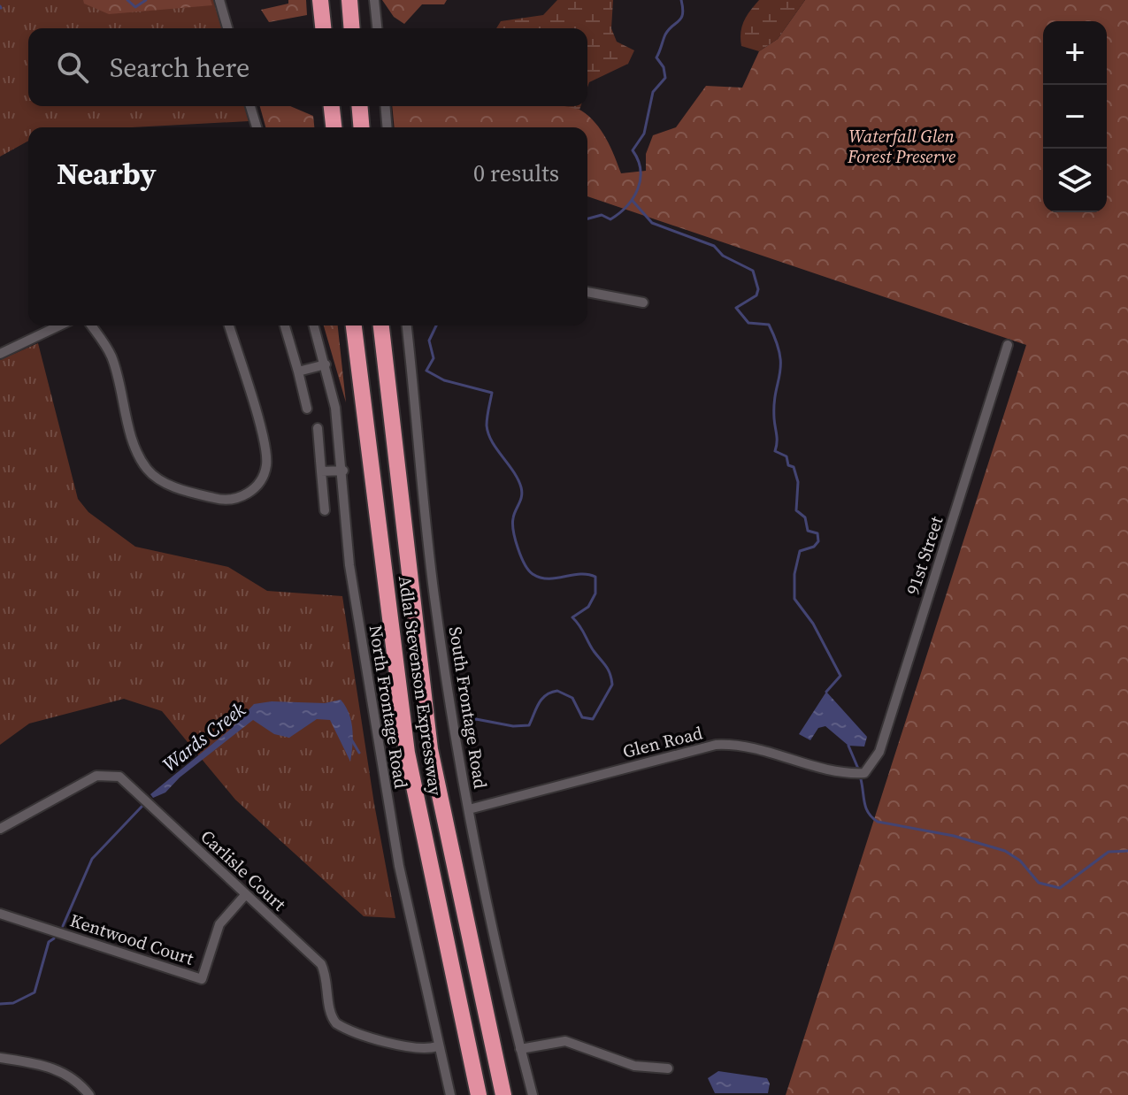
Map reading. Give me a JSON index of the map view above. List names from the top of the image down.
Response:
{
  "streets": {
    "highway": ["Adlai Stevenson Expressway"],
    "street": [
      "91st Street",
      "North Frontage Road",
      "South Frontage Road",
      "Glen Road",
      "Carlisle Court",
      "Kentwood Court"
    ]
  },
  "crossings": [
    ["91st Street", "Glen Road"],
    ["North Frontage Road", "Carlisle Court"],
    ["South Frontage Road", "Glen Road"],
    ["Carlisle Court", "Kentwood Court"]
  ],
  "water": ["Wards Creek"],
  "parks": ["Waterfall Glen Forest Preserve"],
  "page": {
    "map_buttons": ["+", "−"],
    "search": "Search here",
    "heading": ["Nearby", "0 results"]
  }
}
